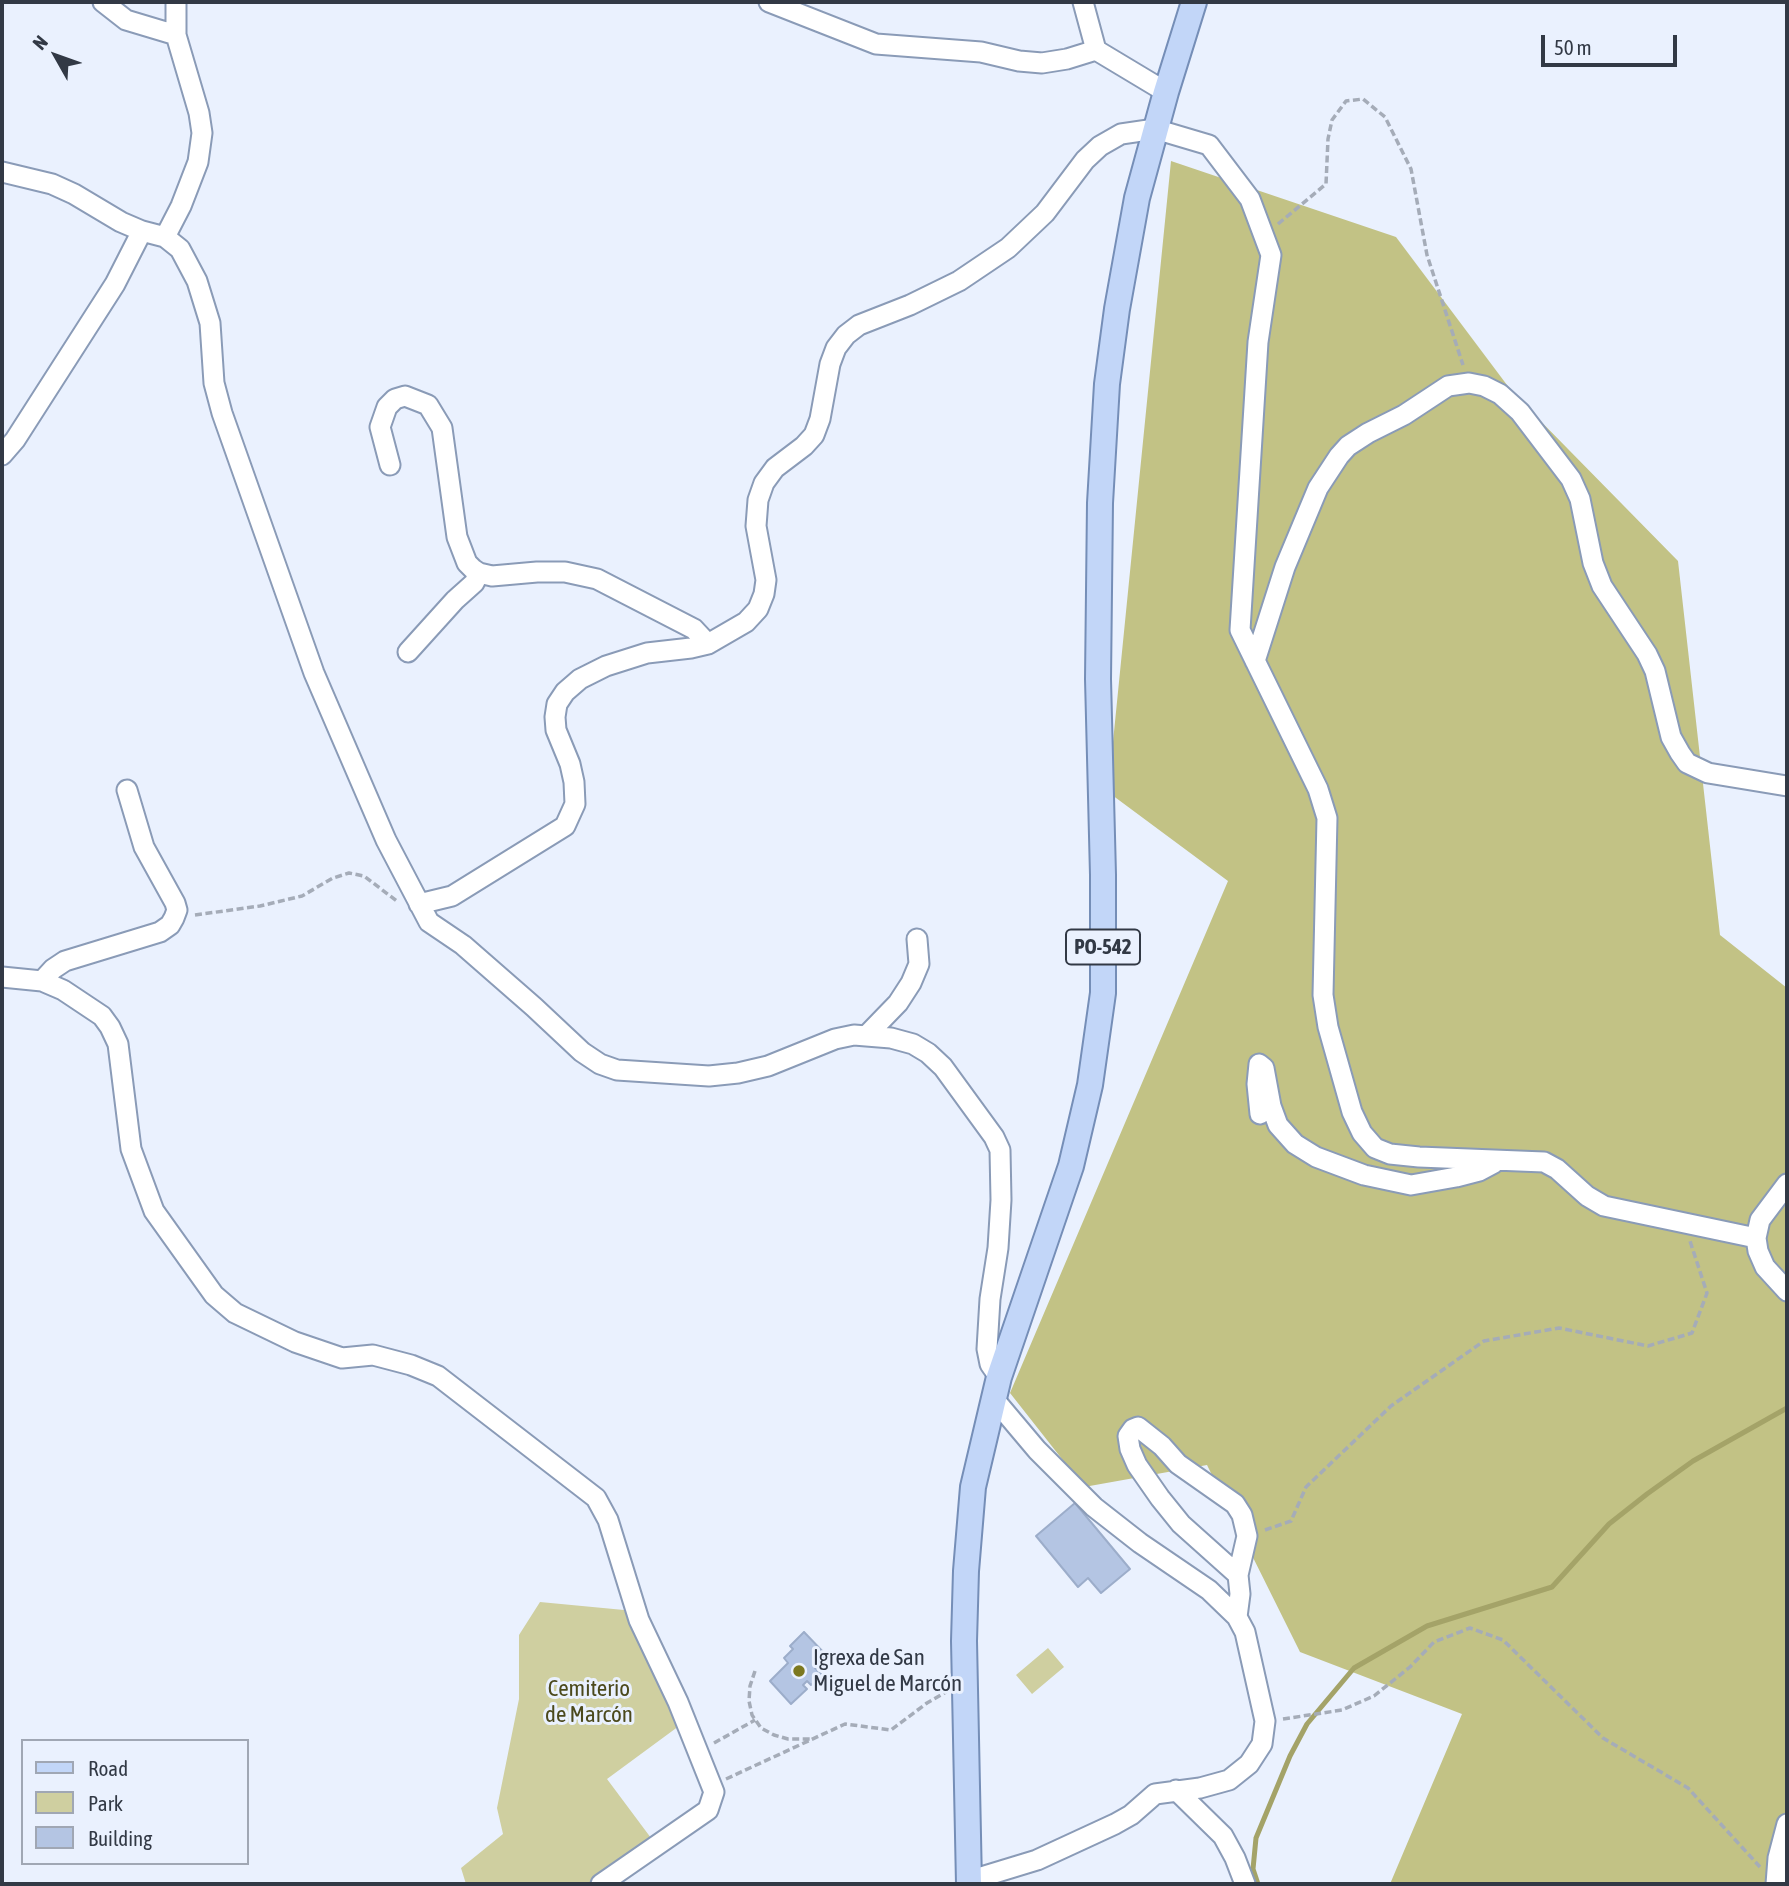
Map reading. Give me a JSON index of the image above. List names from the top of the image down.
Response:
{
  "streets": {
    "main road": ["PO-542"]
  },
  "parks": ["Cemiterio de Marcón"],
  "places": ["Igrexa de San Miguel de Marcón"],
  "legend": ["Road", "Park", "Building"],
  "scale_bar": "50 m",
  "north": "top left"
}
